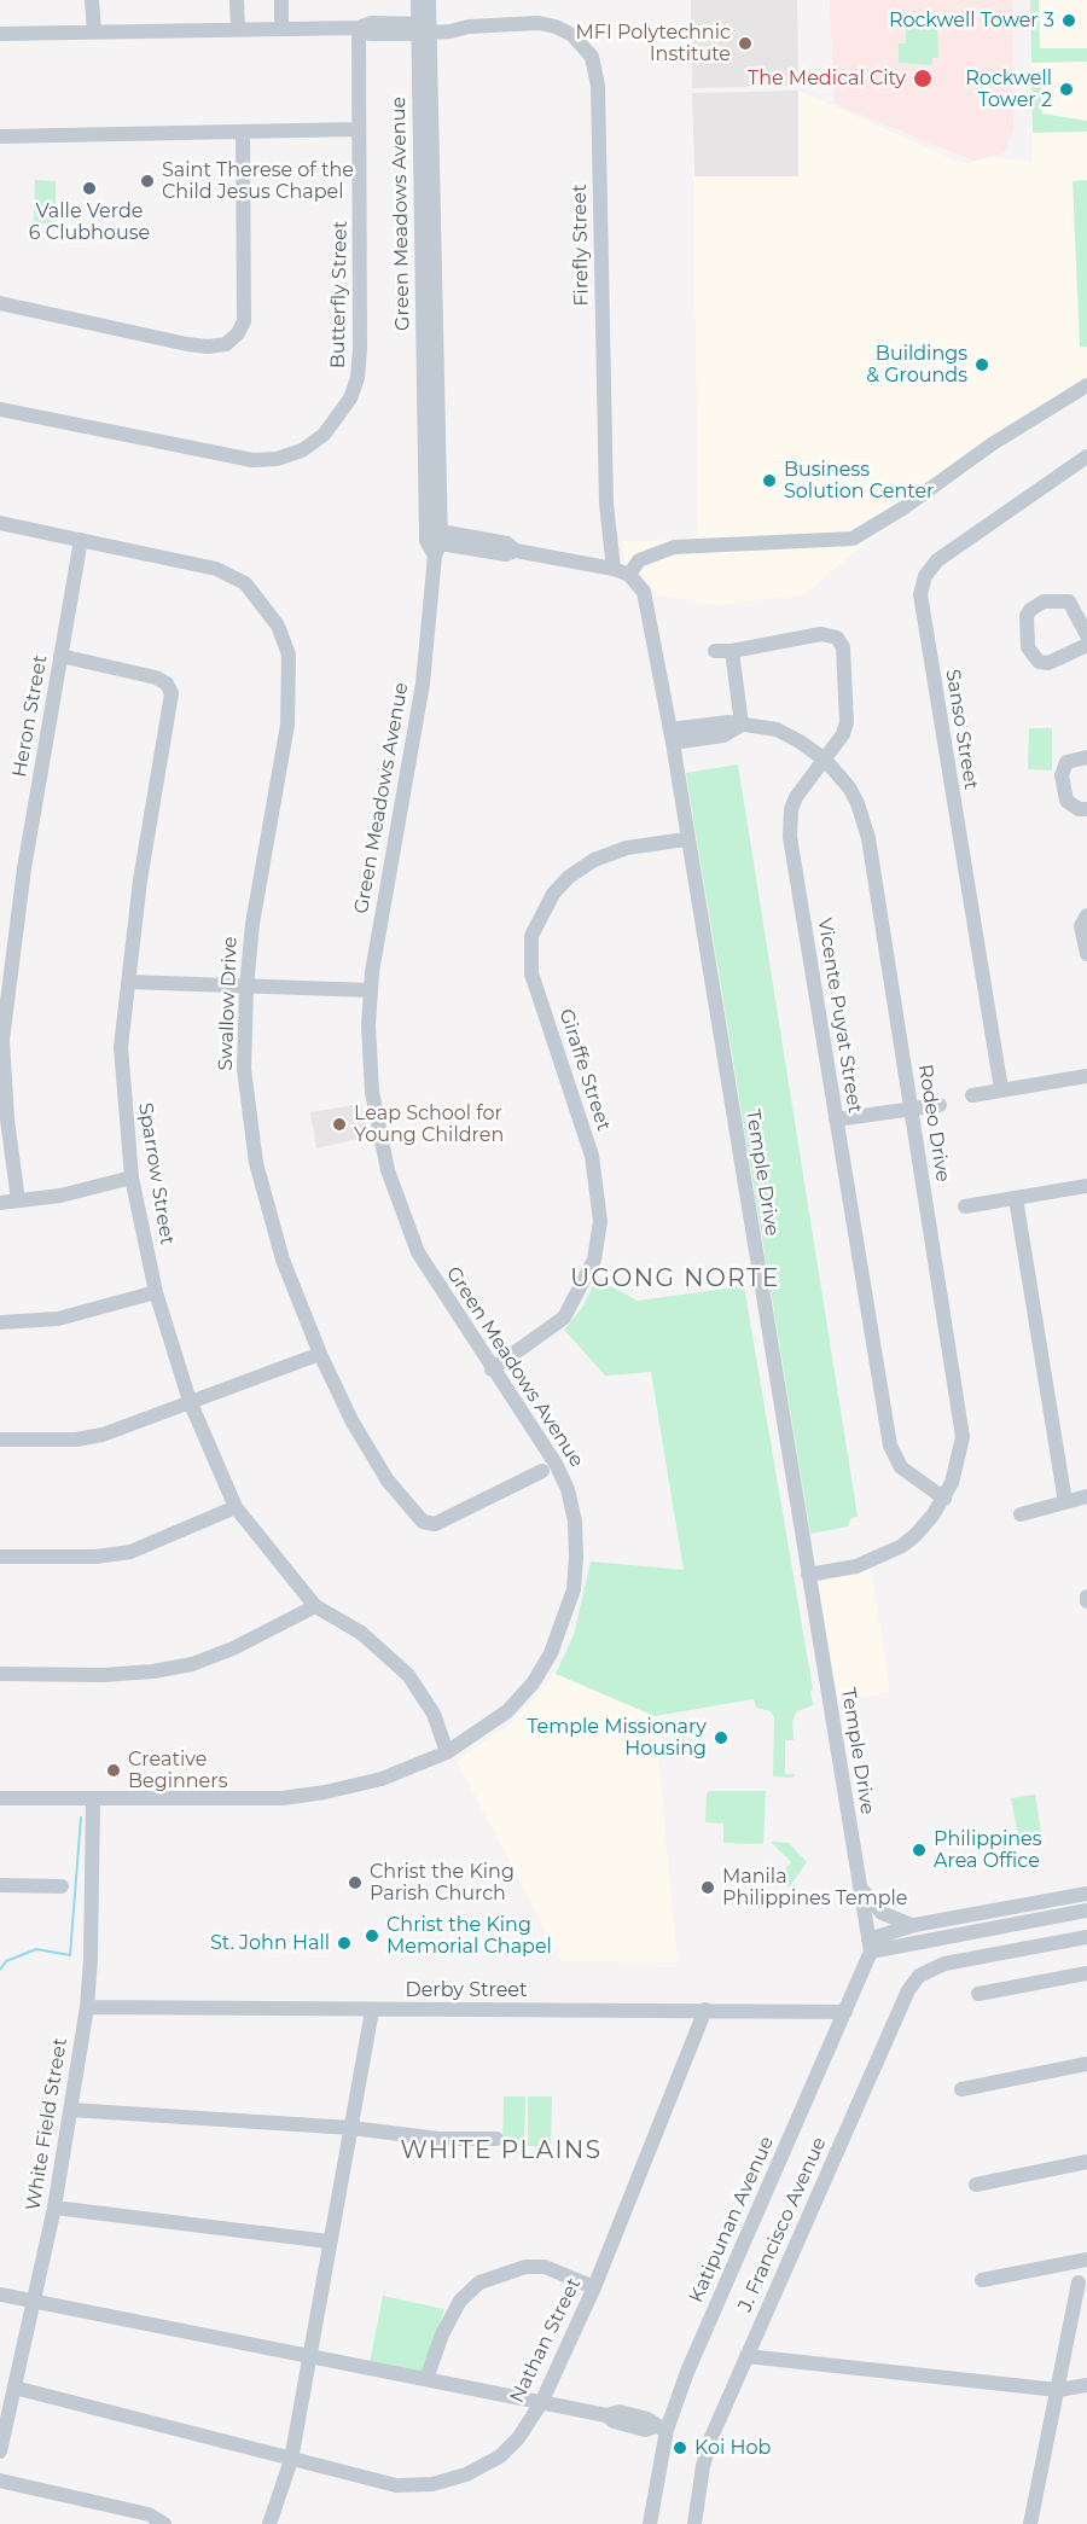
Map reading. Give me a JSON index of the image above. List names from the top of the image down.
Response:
{
  "streets": {
    "street": [
      "Green Meadows Avenue",
      "Firefly Street",
      "Butterfly Street",
      "Heron Street",
      "Sanso Street",
      "Swallow Drive",
      "Vicente Puyat Street",
      "Giraffe Street",
      "Rodeo Drive",
      "Temple Drive",
      "Sparrow Street",
      "Derby Street",
      "White Field Street",
      "Katipunan Avenue",
      "J. Francisco Avenue",
      "Nathan Street"
    ]
  },
  "crossings": [
    ["Green Meadows Avenue", "Firefly Street"],
    ["Green Meadows Avenue", "Giraffe Street"],
    ["Green Meadows Avenue", "Sparrow Street"],
    ["Green Meadows Avenue", "White Field Street"],
    ["Firefly Street", "Butterfly Street"],
    ["Heron Street", "Swallow Drive"],
    ["Heron Street", "Sparrow Street"],
    ["Vicente Puyat Street", "Rodeo Drive"],
    ["Giraffe Street", "Temple Drive"],
    ["Rodeo Drive", "Temple Drive"],
    ["Temple Drive", "Katipunan Avenue"],
    ["Derby Street", "White Field Street"],
    ["Derby Street", "Katipunan Avenue"],
    ["Derby Street", "Nathan Street"],
    ["White Field Street", "Nathan Street"]
  ],
  "districts": ["UGONG NORTE", "WHITE PLAINS"],
  "places": [
    "Rockwell Tower 3",
    "MFI Polytechnic Institute",
    "The Medical City",
    "Rockwell Tower 2",
    "Saint Therese of the Child Jesus Chapel",
    "Valle Verde 6 Clubhouse",
    "Buildings & Grounds",
    "Business Solution Center",
    "Leap School for Young Children",
    "Temple Missionary Housing",
    "Creative Beginners",
    "Philippines Area Office",
    "Christ the King Parish Church",
    "Manila Philippines Temple",
    "Christ the King Memorial Chapel",
    "St. John Hall",
    "Koi Hob"
  ]
}
